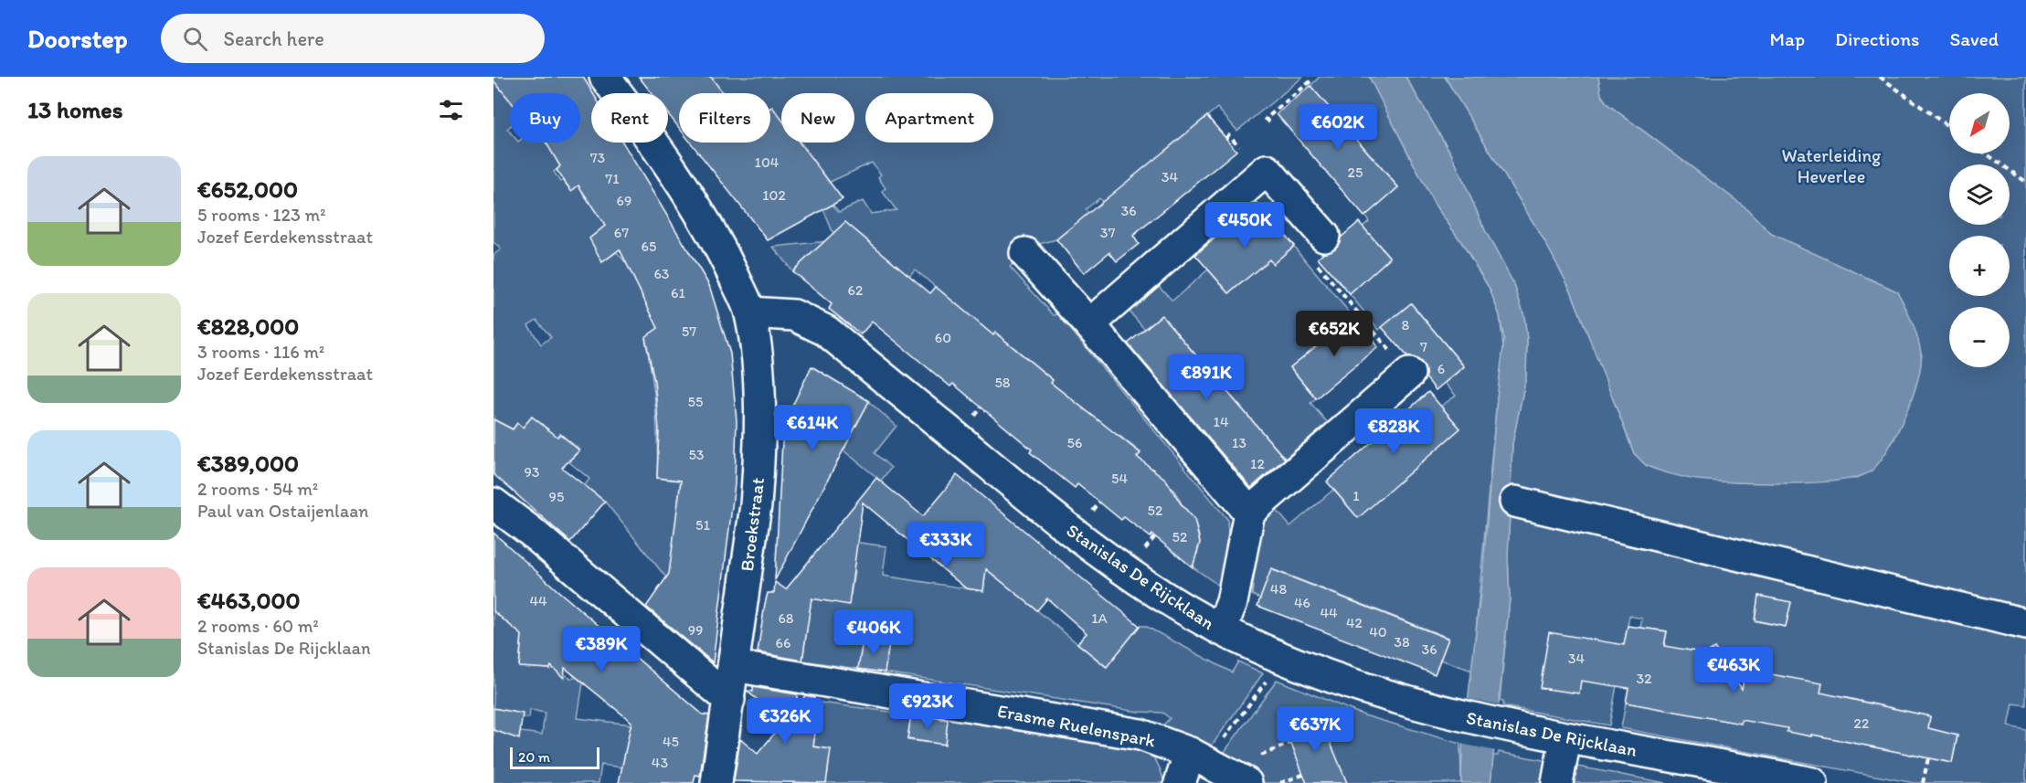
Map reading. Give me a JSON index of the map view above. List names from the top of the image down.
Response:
{
  "streets": {
    "street": ["Broekstraat", "Stanislas De Rijcklaan", "Erasme Ruelenspark"]
  },
  "crossings": [
    ["Broekstraat", "Stanislas De Rijcklaan"],
    ["Broekstraat", "Erasme Ruelenspark"]
  ],
  "parks": ["Waterleiding Heverlee"],
  "house_numbers": [
    "73",
    "104",
    "25",
    "34",
    "71",
    "102",
    "69",
    "36",
    "67",
    "37",
    "65",
    "63",
    "62",
    "61",
    "8",
    "57",
    "60",
    "7",
    "6",
    "58",
    "55",
    "14",
    "56",
    "13",
    "53",
    "12",
    "93",
    "54",
    "1",
    "95",
    "52",
    "51",
    "52",
    "48",
    "44",
    "46",
    "44",
    "68",
    "1A",
    "42",
    "99",
    "40",
    "38",
    "66",
    "36",
    "34",
    "32",
    "22",
    "45",
    "43"
  ],
  "scale_bar": "20 m",
  "north": "bottom left",
  "page": {
    "header": "Doorstep",
    "search": "Search here",
    "nav": ["Map", "Directions", "Saved"],
    "heading": "13 homes",
    "map_buttons": ["+", "−"],
    "chip": [
      "Buy",
      "Rent",
      "Filters",
      "New",
      "Apartment"
    ],
    "price": [
      "€602K",
      "€450K",
      "€652K",
      "€891K",
      "€614K",
      "€828K",
      "€333K",
      "€406K",
      "€389K",
      "€463K",
      "€923K",
      "€326K",
      "€637K"
    ],
    "list": [
      {
        "name": "€652,000",
        "note": "5 rooms · 123 m² · Jozef Eerdekensstraat"
      },
      {
        "name": "€828,000",
        "note": "3 rooms · 116 m² · Jozef Eerdekensstraat"
      },
      {
        "name": "€389,000",
        "note": "2 rooms · 54 m² · Paul van Ostaijenlaan"
      },
      {
        "name": "€463,000",
        "note": "2 rooms · 60 m² · Stanislas De Rijcklaan"
      }
    ],
    "scale": "20 m"
  }
}
